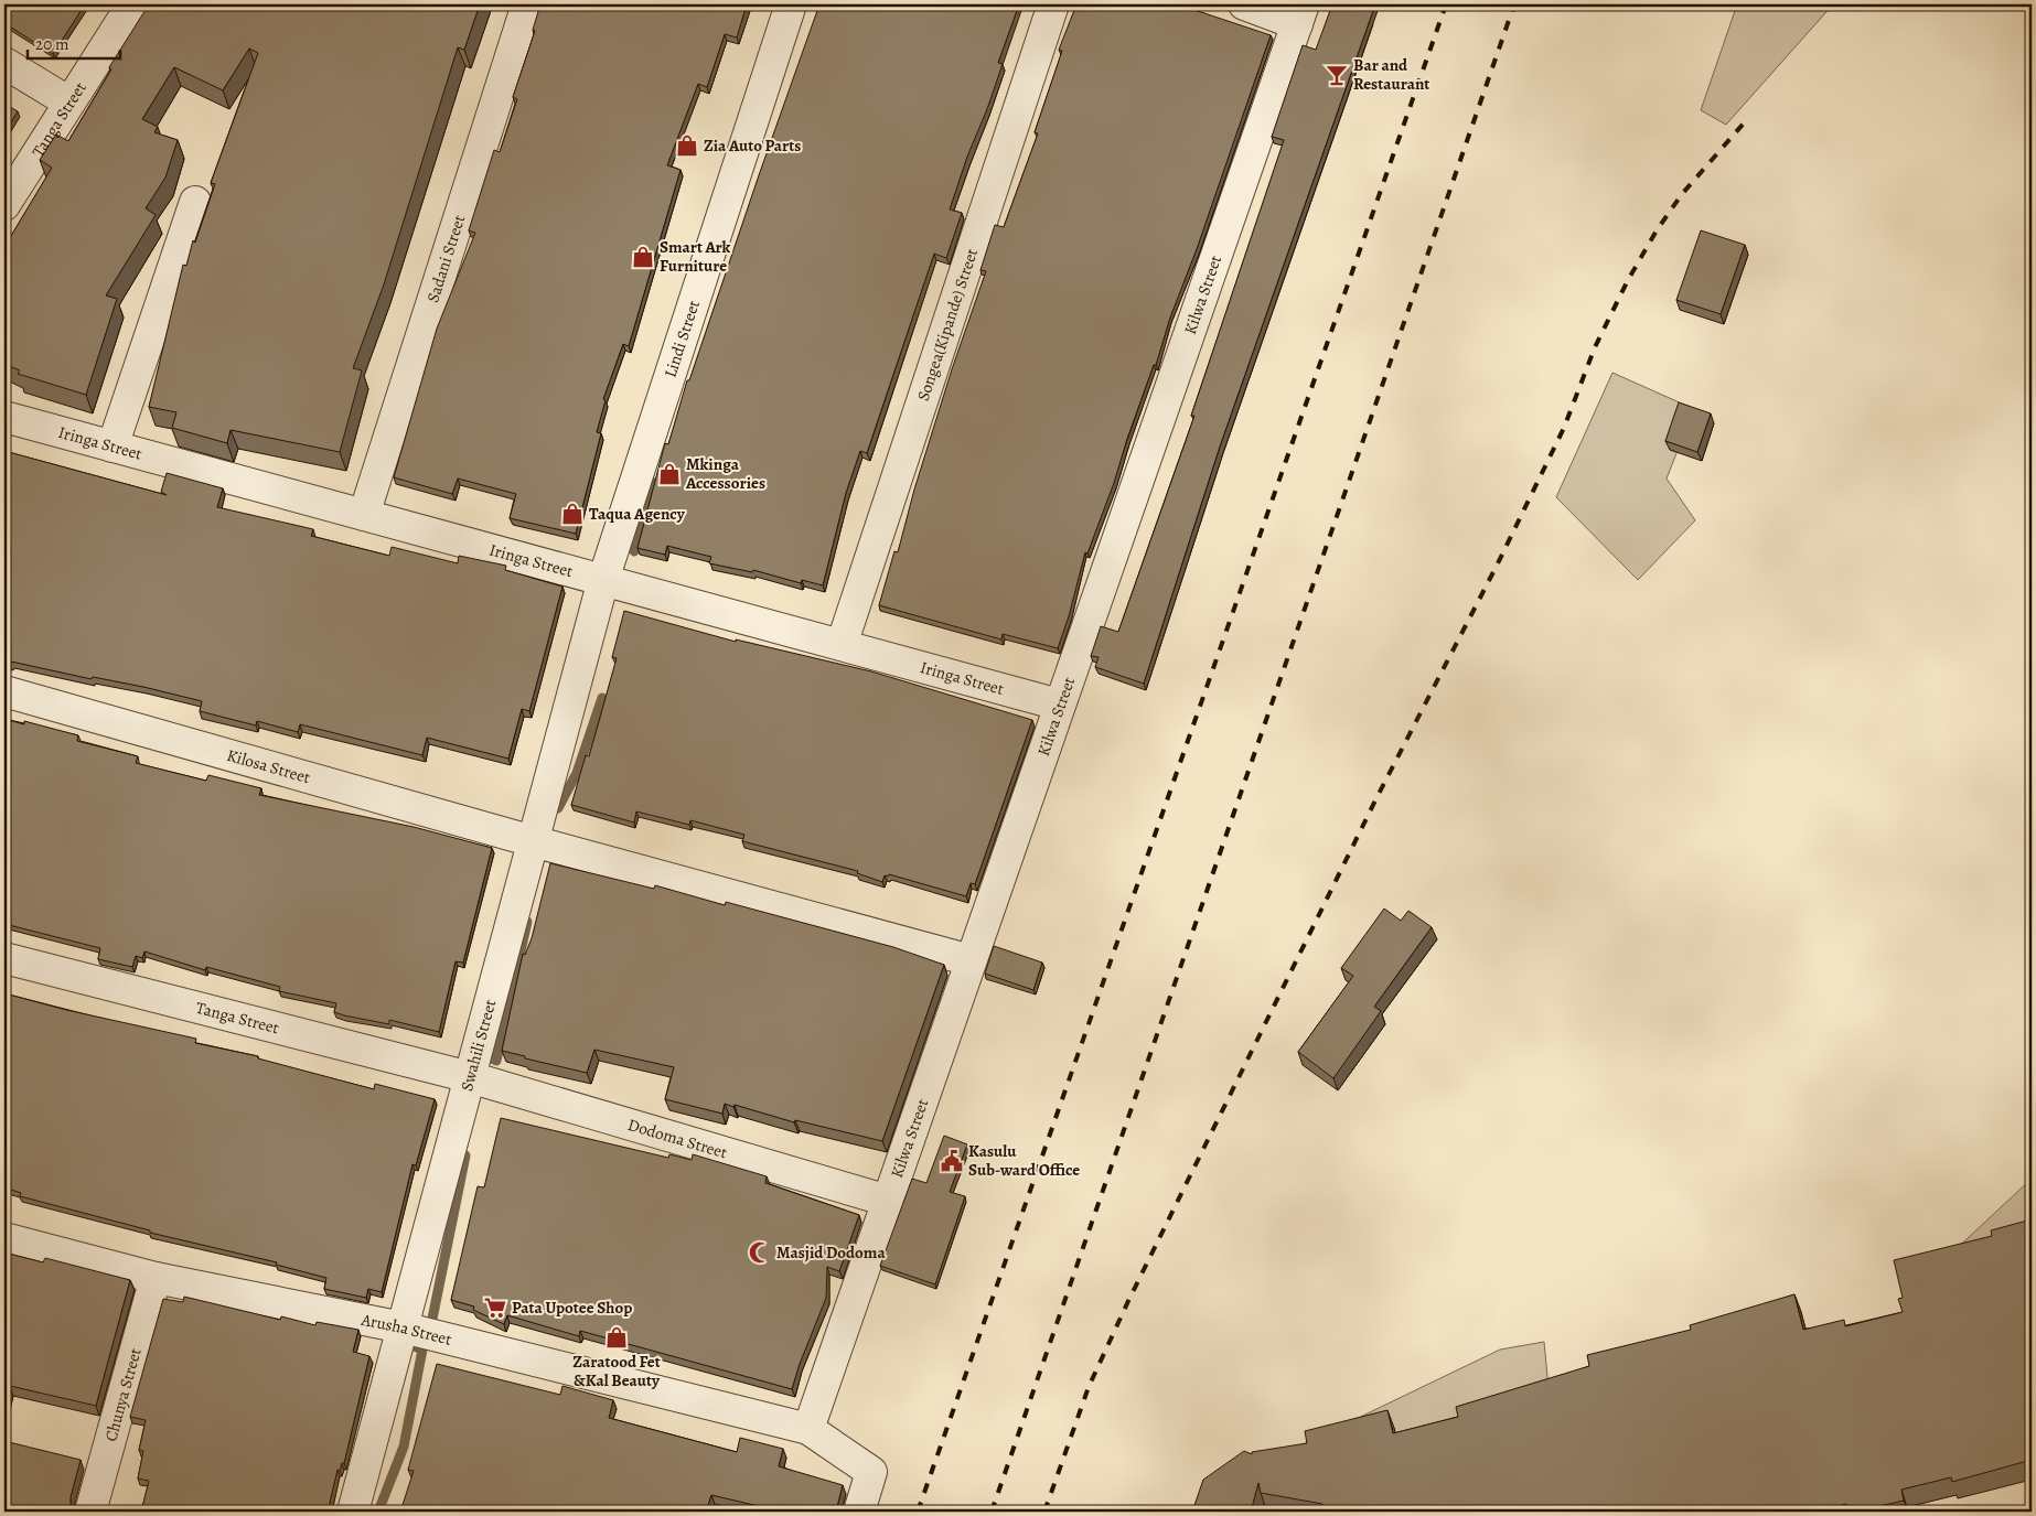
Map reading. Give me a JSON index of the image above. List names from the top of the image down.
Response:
{
  "streets": {
    "street": [
      "Tanga Street",
      "Sadani Street",
      "Kilwa Street",
      "Songea(Kipande) Street",
      "Lindi Street",
      "Iringa Street",
      "Kilosa Street",
      "Swahili Street",
      "Dodoma Street",
      "Arusha Street",
      "Chunya Street"
    ]
  },
  "crossings": [
    ["Tanga Street", "Swahili Street"],
    ["Tanga Street", "Dodoma Street"],
    ["Sadani Street", "Iringa Street"],
    ["Kilwa Street", "Iringa Street"],
    ["Kilwa Street", "Kilosa Street"],
    ["Kilwa Street", "Dodoma Street"],
    ["Kilwa Street", "Arusha Street"],
    ["Songea(Kipande) Street", "Iringa Street"],
    ["Lindi Street", "Iringa Street"],
    ["Lindi Street", "Swahili Street"],
    ["Iringa Street", "Swahili Street"],
    ["Kilosa Street", "Swahili Street"],
    ["Swahili Street", "Dodoma Street"],
    ["Swahili Street", "Arusha Street"],
    ["Arusha Street", "Chunya Street"]
  ],
  "places": {
    "bar": ["Bar and Restaurant"],
    "shop": [
      "Zia Auto Parts",
      "Smart Ark Furniture",
      "Mkinga Accessories",
      "Taqua Agency",
      "Zaratood Fet &Kal Beauty"
    ],
    "public building": ["Kasulu Sub-ward Office"],
    "mosque": ["Masjid Dodoma"],
    "supermarket": ["Pata Upotee Shop"]
  },
  "scale_bar": "20 m"
}
